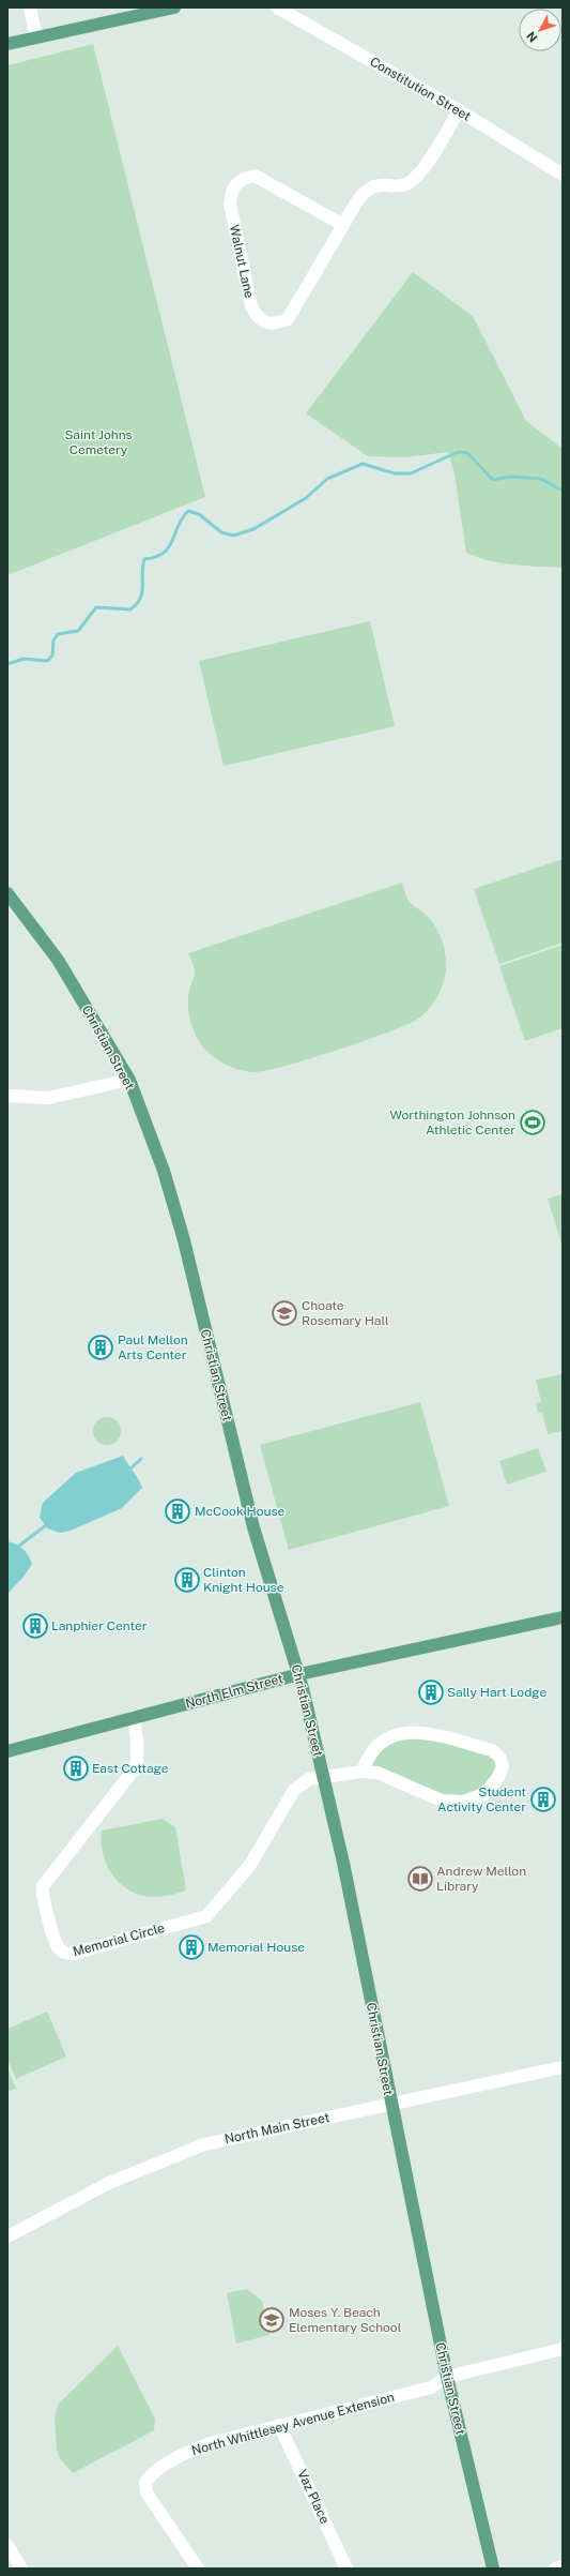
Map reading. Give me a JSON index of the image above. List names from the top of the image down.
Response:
{
  "streets": {
    "main road": ["Christian Street", "North Elm Street"],
    "street": [
      "Constitution Street",
      "Walnut Lane",
      "Memorial Circle",
      "North Main Street",
      "North Whittlesey Avenue Extension",
      "Vaz Place"
    ]
  },
  "crossings": [
    ["Constitution Street", "Walnut Lane"],
    ["Christian Street", "North Elm Street"],
    ["Christian Street", "Memorial Circle"],
    ["Christian Street", "North Main Street"],
    ["Christian Street", "North Whittlesey Avenue Extension"],
    ["North Elm Street", "Memorial Circle"],
    ["North Whittlesey Avenue Extension", "Vaz Place"]
  ],
  "parks": ["Saint Johns Cemetery"],
  "places": {
    "sports": ["Worthington Johnson Athletic Center"],
    "school or university": ["Choate Rosemary Hall", "Moses Y. Beach Elementary School"],
    "building": [
      "Paul Mellon Arts Center",
      "McCook House",
      "Clinton Knight House",
      "Lanphier Center",
      "Sally Hart Lodge",
      "East Cottage",
      "Student Activity Center",
      "Memorial House"
    ],
    "library": ["Andrew Mellon Library"]
  },
  "north": "bottom left"
}
